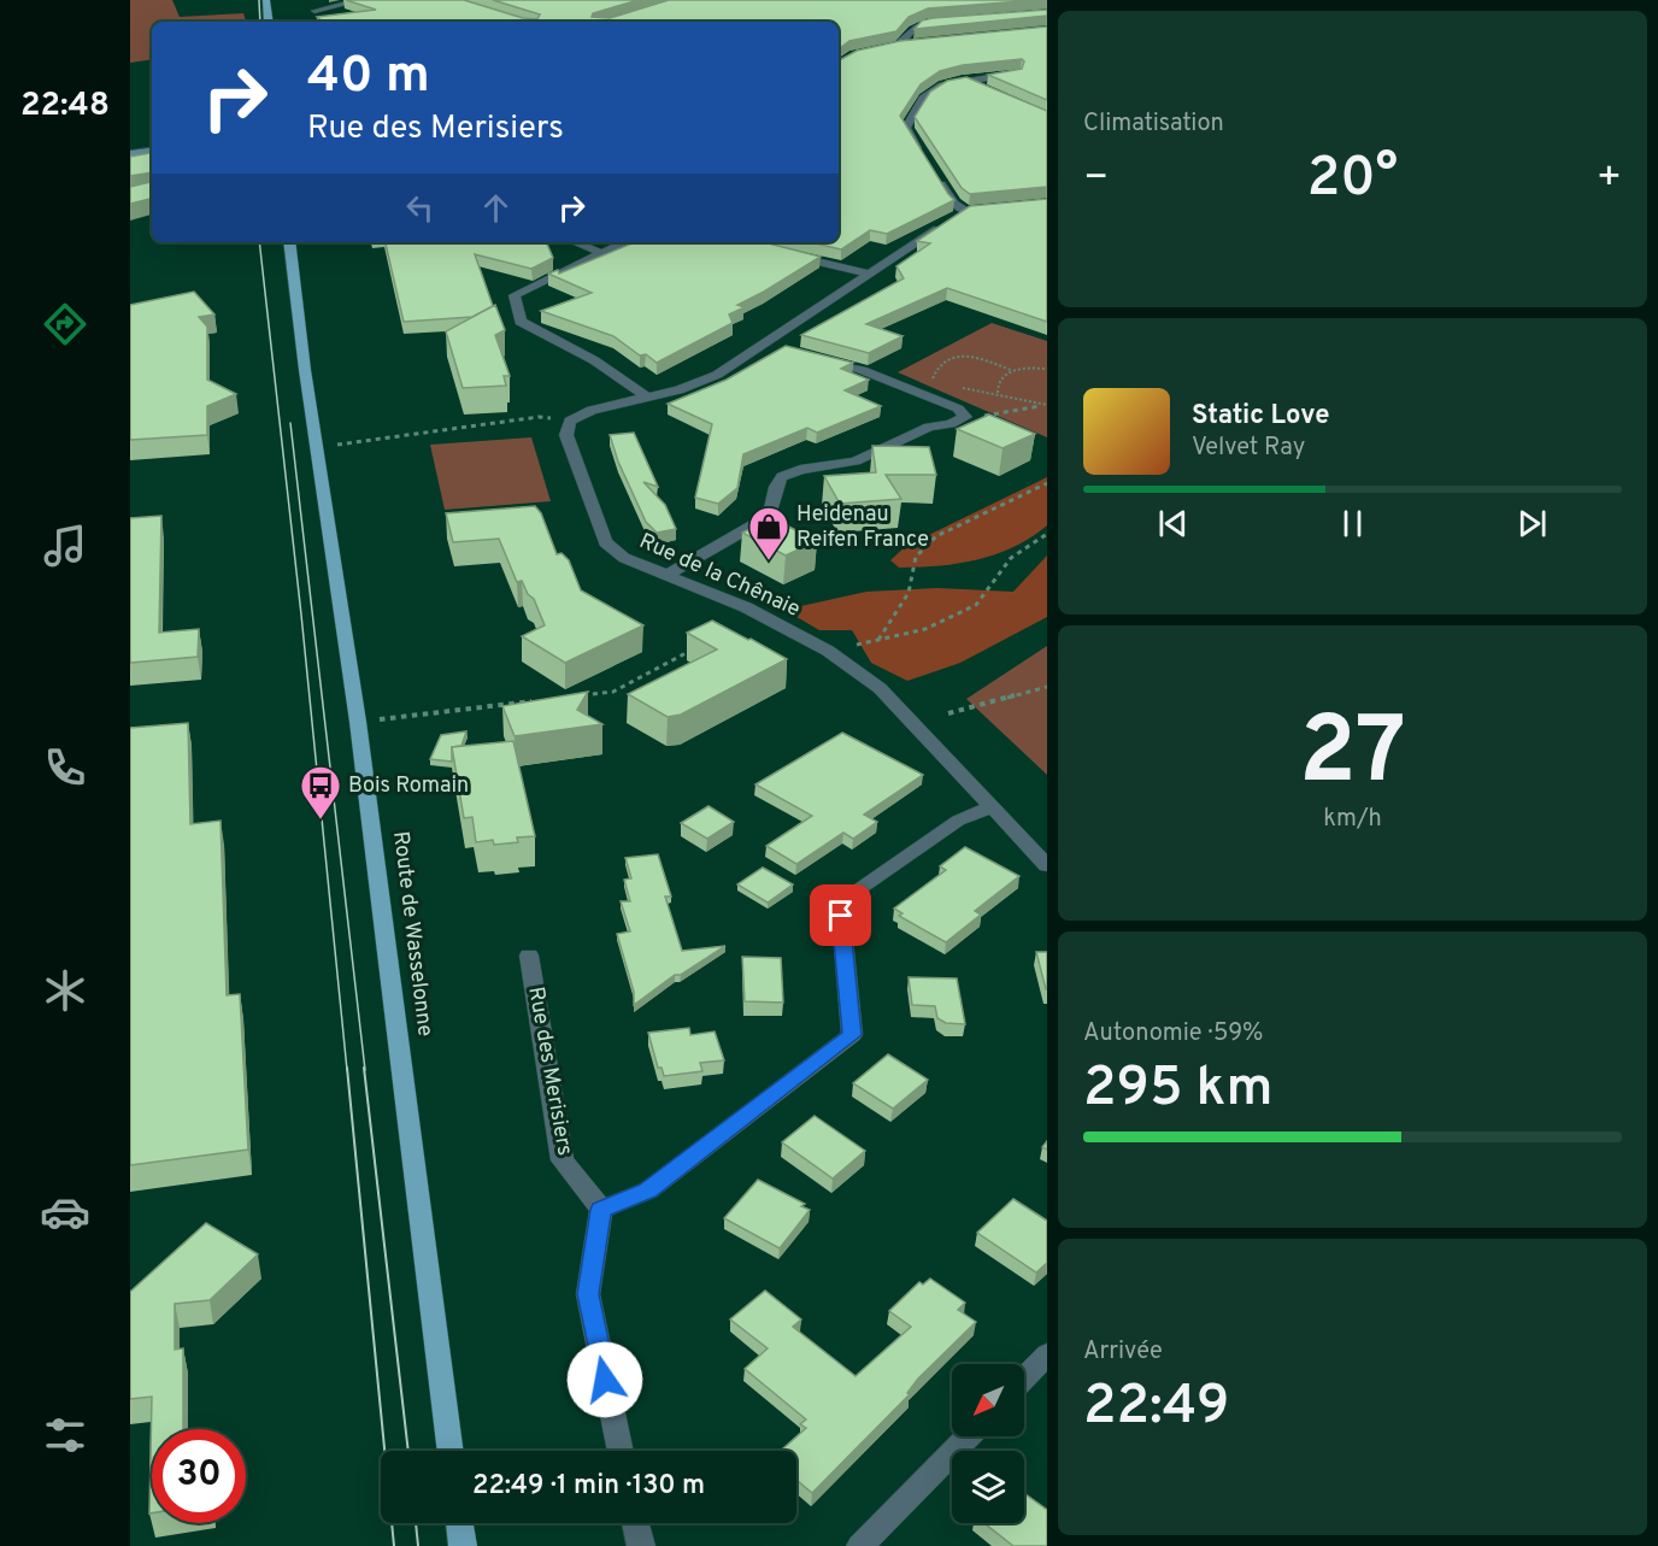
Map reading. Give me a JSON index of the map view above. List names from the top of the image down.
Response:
{
  "streets": {
    "main road": ["Route de Wasselonne"],
    "street": ["Rue de la Chênaie", "Rue des Merisiers"]
  },
  "places": {
    "shop": ["Heidenau Reifen France"],
    "bus stop": ["Bois Romain"]
  },
  "north": "bottom left",
  "page": {
    "tabs": "22:48",
    "tile": [
      "Climatisation",
      ["27", "km/h"],
      ["Autonomie · 59%", "295 km"],
      ["Arrivée", "22:49"]
    ],
    "turn": ["40 m", "Rue des Merisiers"],
    "heat": ["−", "20°", "+"],
    "song": ["Static Love", "Velvet Ray"],
    "limit": "30",
    "trip": "22:49 · 1 min · 130 m"
  }
}
